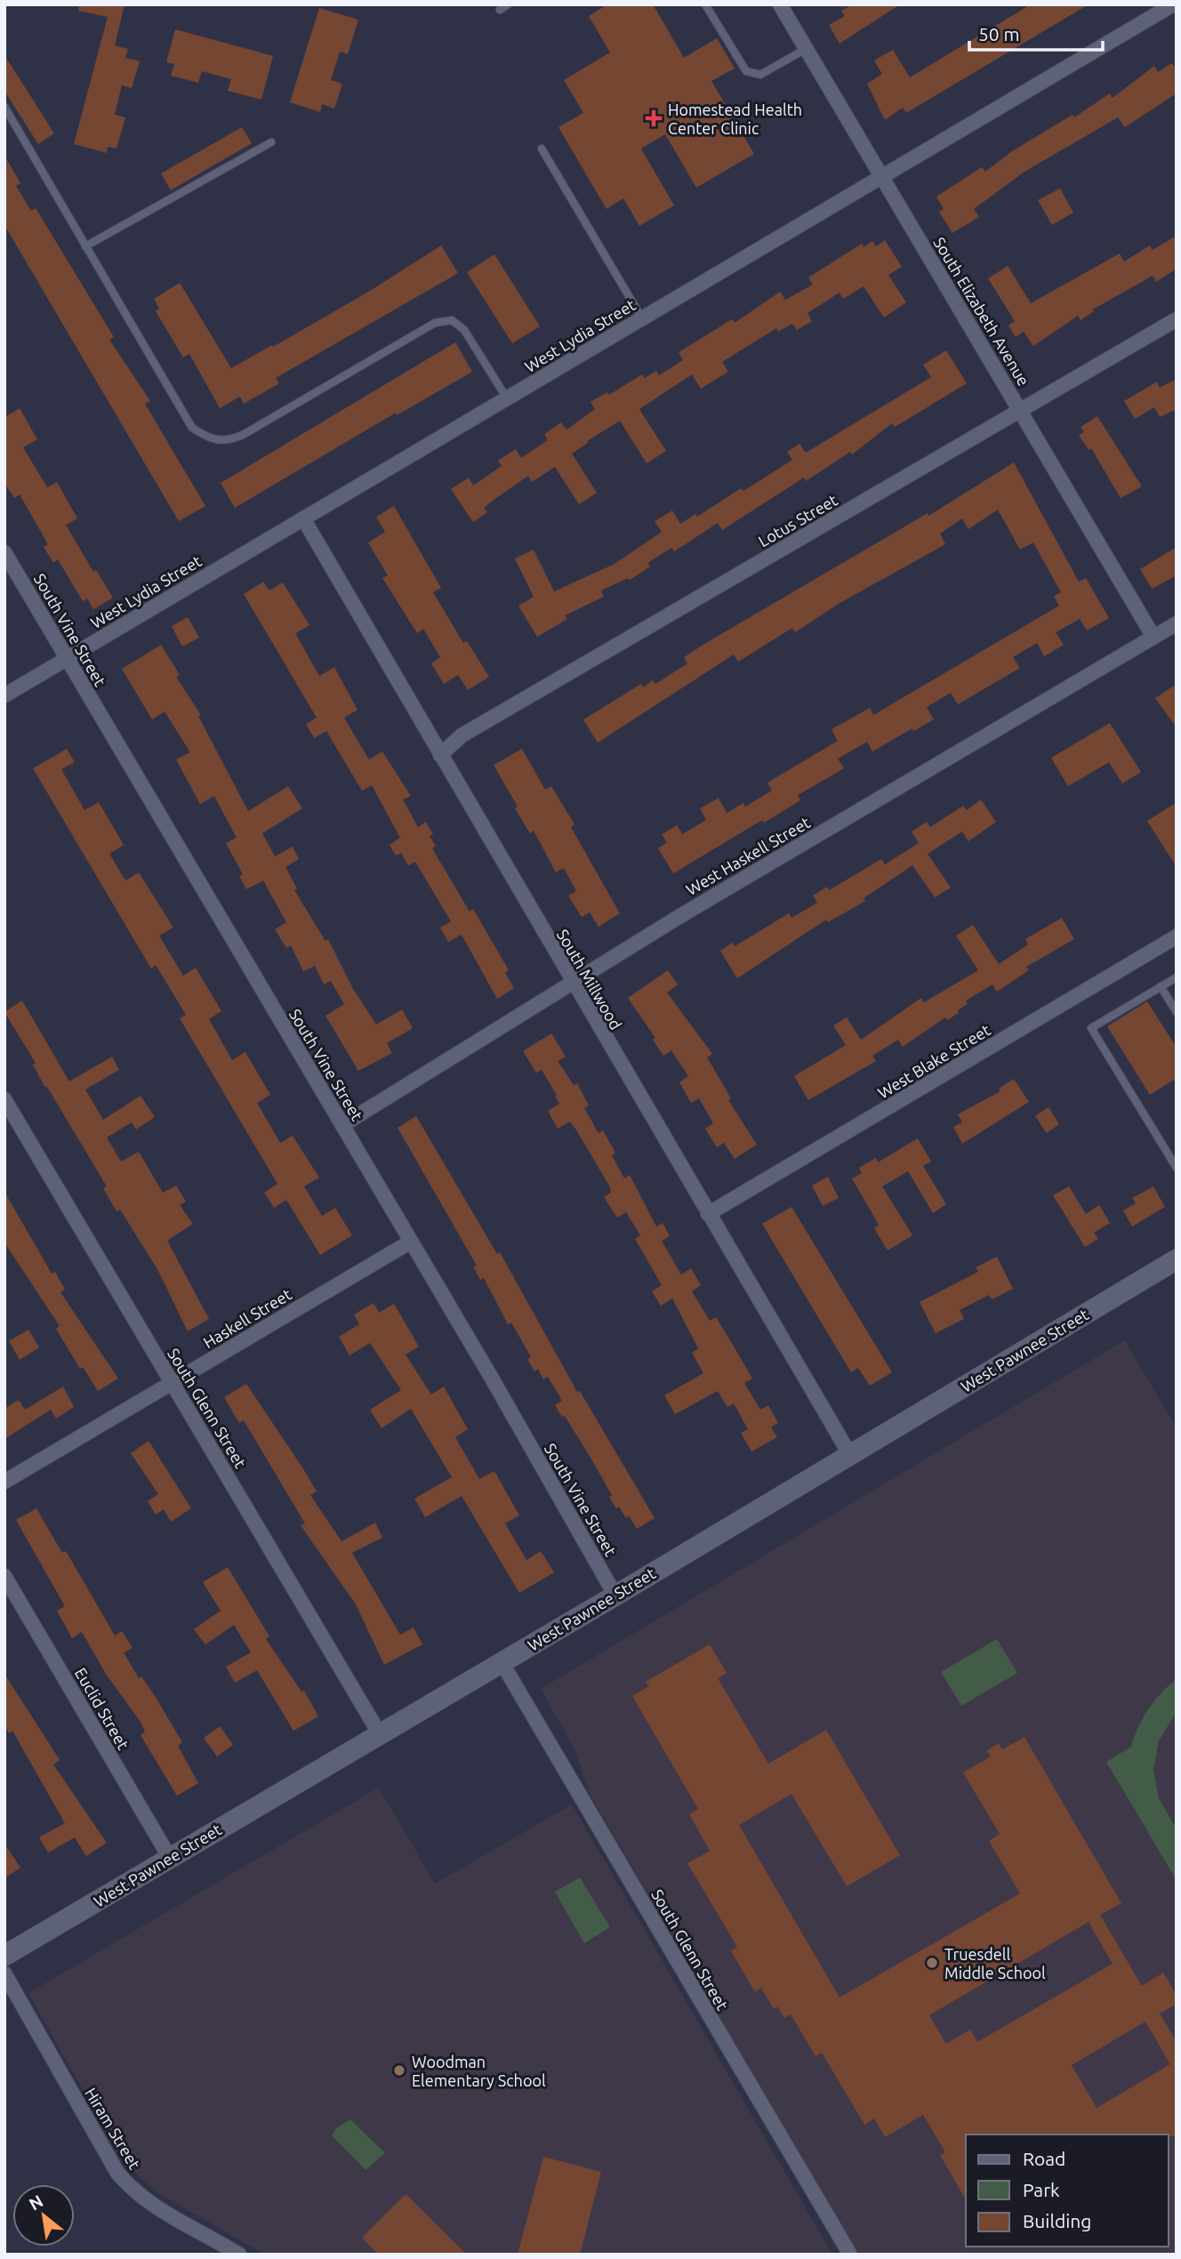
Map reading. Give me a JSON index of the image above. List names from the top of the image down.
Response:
{
  "streets": {
    "main road": ["West Pawnee Street"],
    "street": [
      "South Elizabeth Avenue",
      "West Lydia Street",
      "Lotus Street",
      "South Vine Street",
      "West Haskell Street",
      "South Millwood",
      "West Blake Street",
      "Haskell Street",
      "South Glenn Street",
      "Euclid Street",
      "Hiram Street"
    ]
  },
  "crossings": [
    ["South Elizabeth Avenue", "West Lydia Street"],
    ["South Elizabeth Avenue", "Lotus Street"],
    ["South Elizabeth Avenue", "West Haskell Street"],
    ["West Lydia Street", "South Vine Street"],
    ["West Lydia Street", "South Millwood"],
    ["Lotus Street", "South Millwood"],
    ["South Vine Street", "West Haskell Street"],
    ["South Vine Street", "Haskell Street"],
    ["South Vine Street", "West Pawnee Street"],
    ["West Haskell Street", "South Millwood"],
    ["South Millwood", "West Blake Street"],
    ["South Millwood", "West Pawnee Street"],
    ["Haskell Street", "South Glenn Street"],
    ["West Pawnee Street", "South Glenn Street"],
    ["West Pawnee Street", "Euclid Street"]
  ],
  "places": {
    "health": ["Homestead Health Center Clinic"],
    "other": ["Truesdell Middle School", "Woodman Elementary School"]
  },
  "legend": ["Road", "Park", "Building"],
  "scale_bar": "50 m",
  "north": "top left"
}
